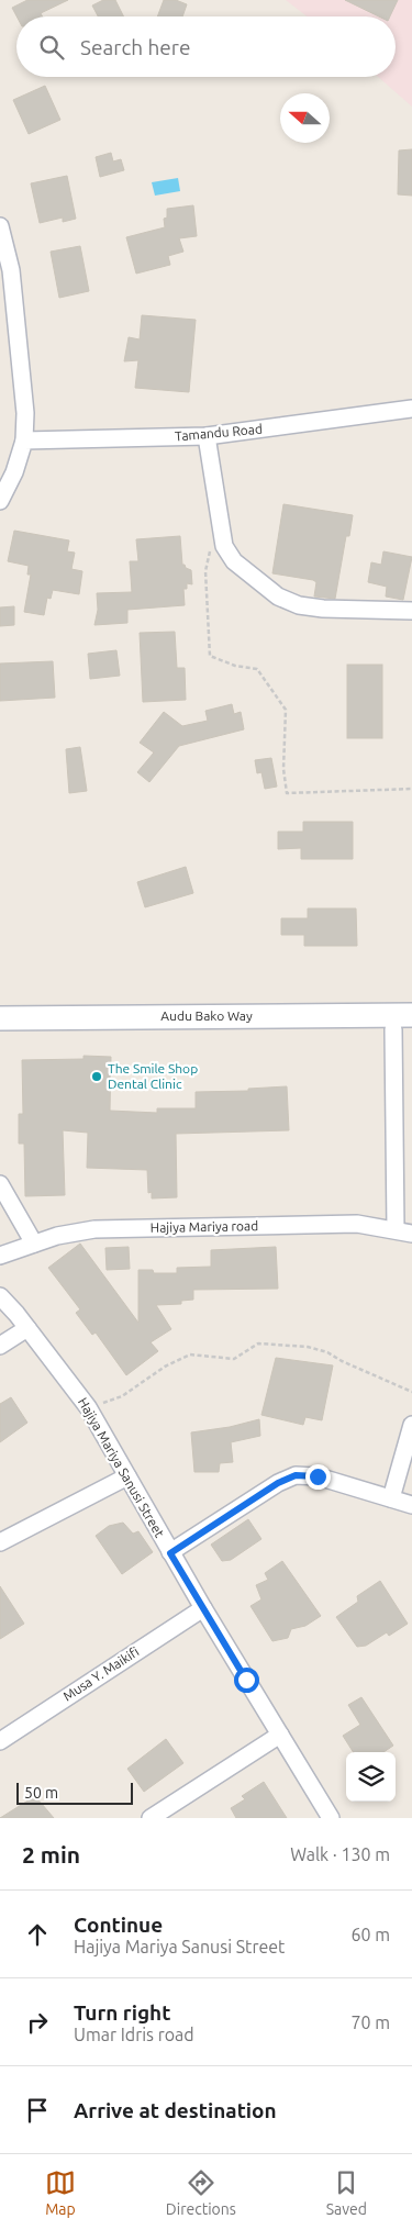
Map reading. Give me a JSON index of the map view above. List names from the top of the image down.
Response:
{
  "streets": {
    "main road": ["Audu Bako Way"],
    "street": [
      "Tamandu Road",
      "Hajiya Mariya road",
      "Hajiya Mariya Sanusi Street",
      "Musa Y. Maikifi"
    ]
  },
  "crossings": [
    ["Hajiya Mariya Sanusi Street", "Musa Y. Maikifi"]
  ],
  "places": ["The Smile Shop Dental Clinic"],
  "scale_bar": "50 m",
  "north": "left",
  "page": {
    "search": "Search here",
    "scale": "50 m",
    "heading": ["2 min", "Walk · 130 m"],
    "list": [
      ["Continue", "Hajiya Mariya Sanusi Street", "60 m"],
      ["Turn right", "Umar Idris road", "70 m"],
      "Arrive at destination"
    ],
    "nav": ["Map", "Directions", "Saved"]
  }
}
